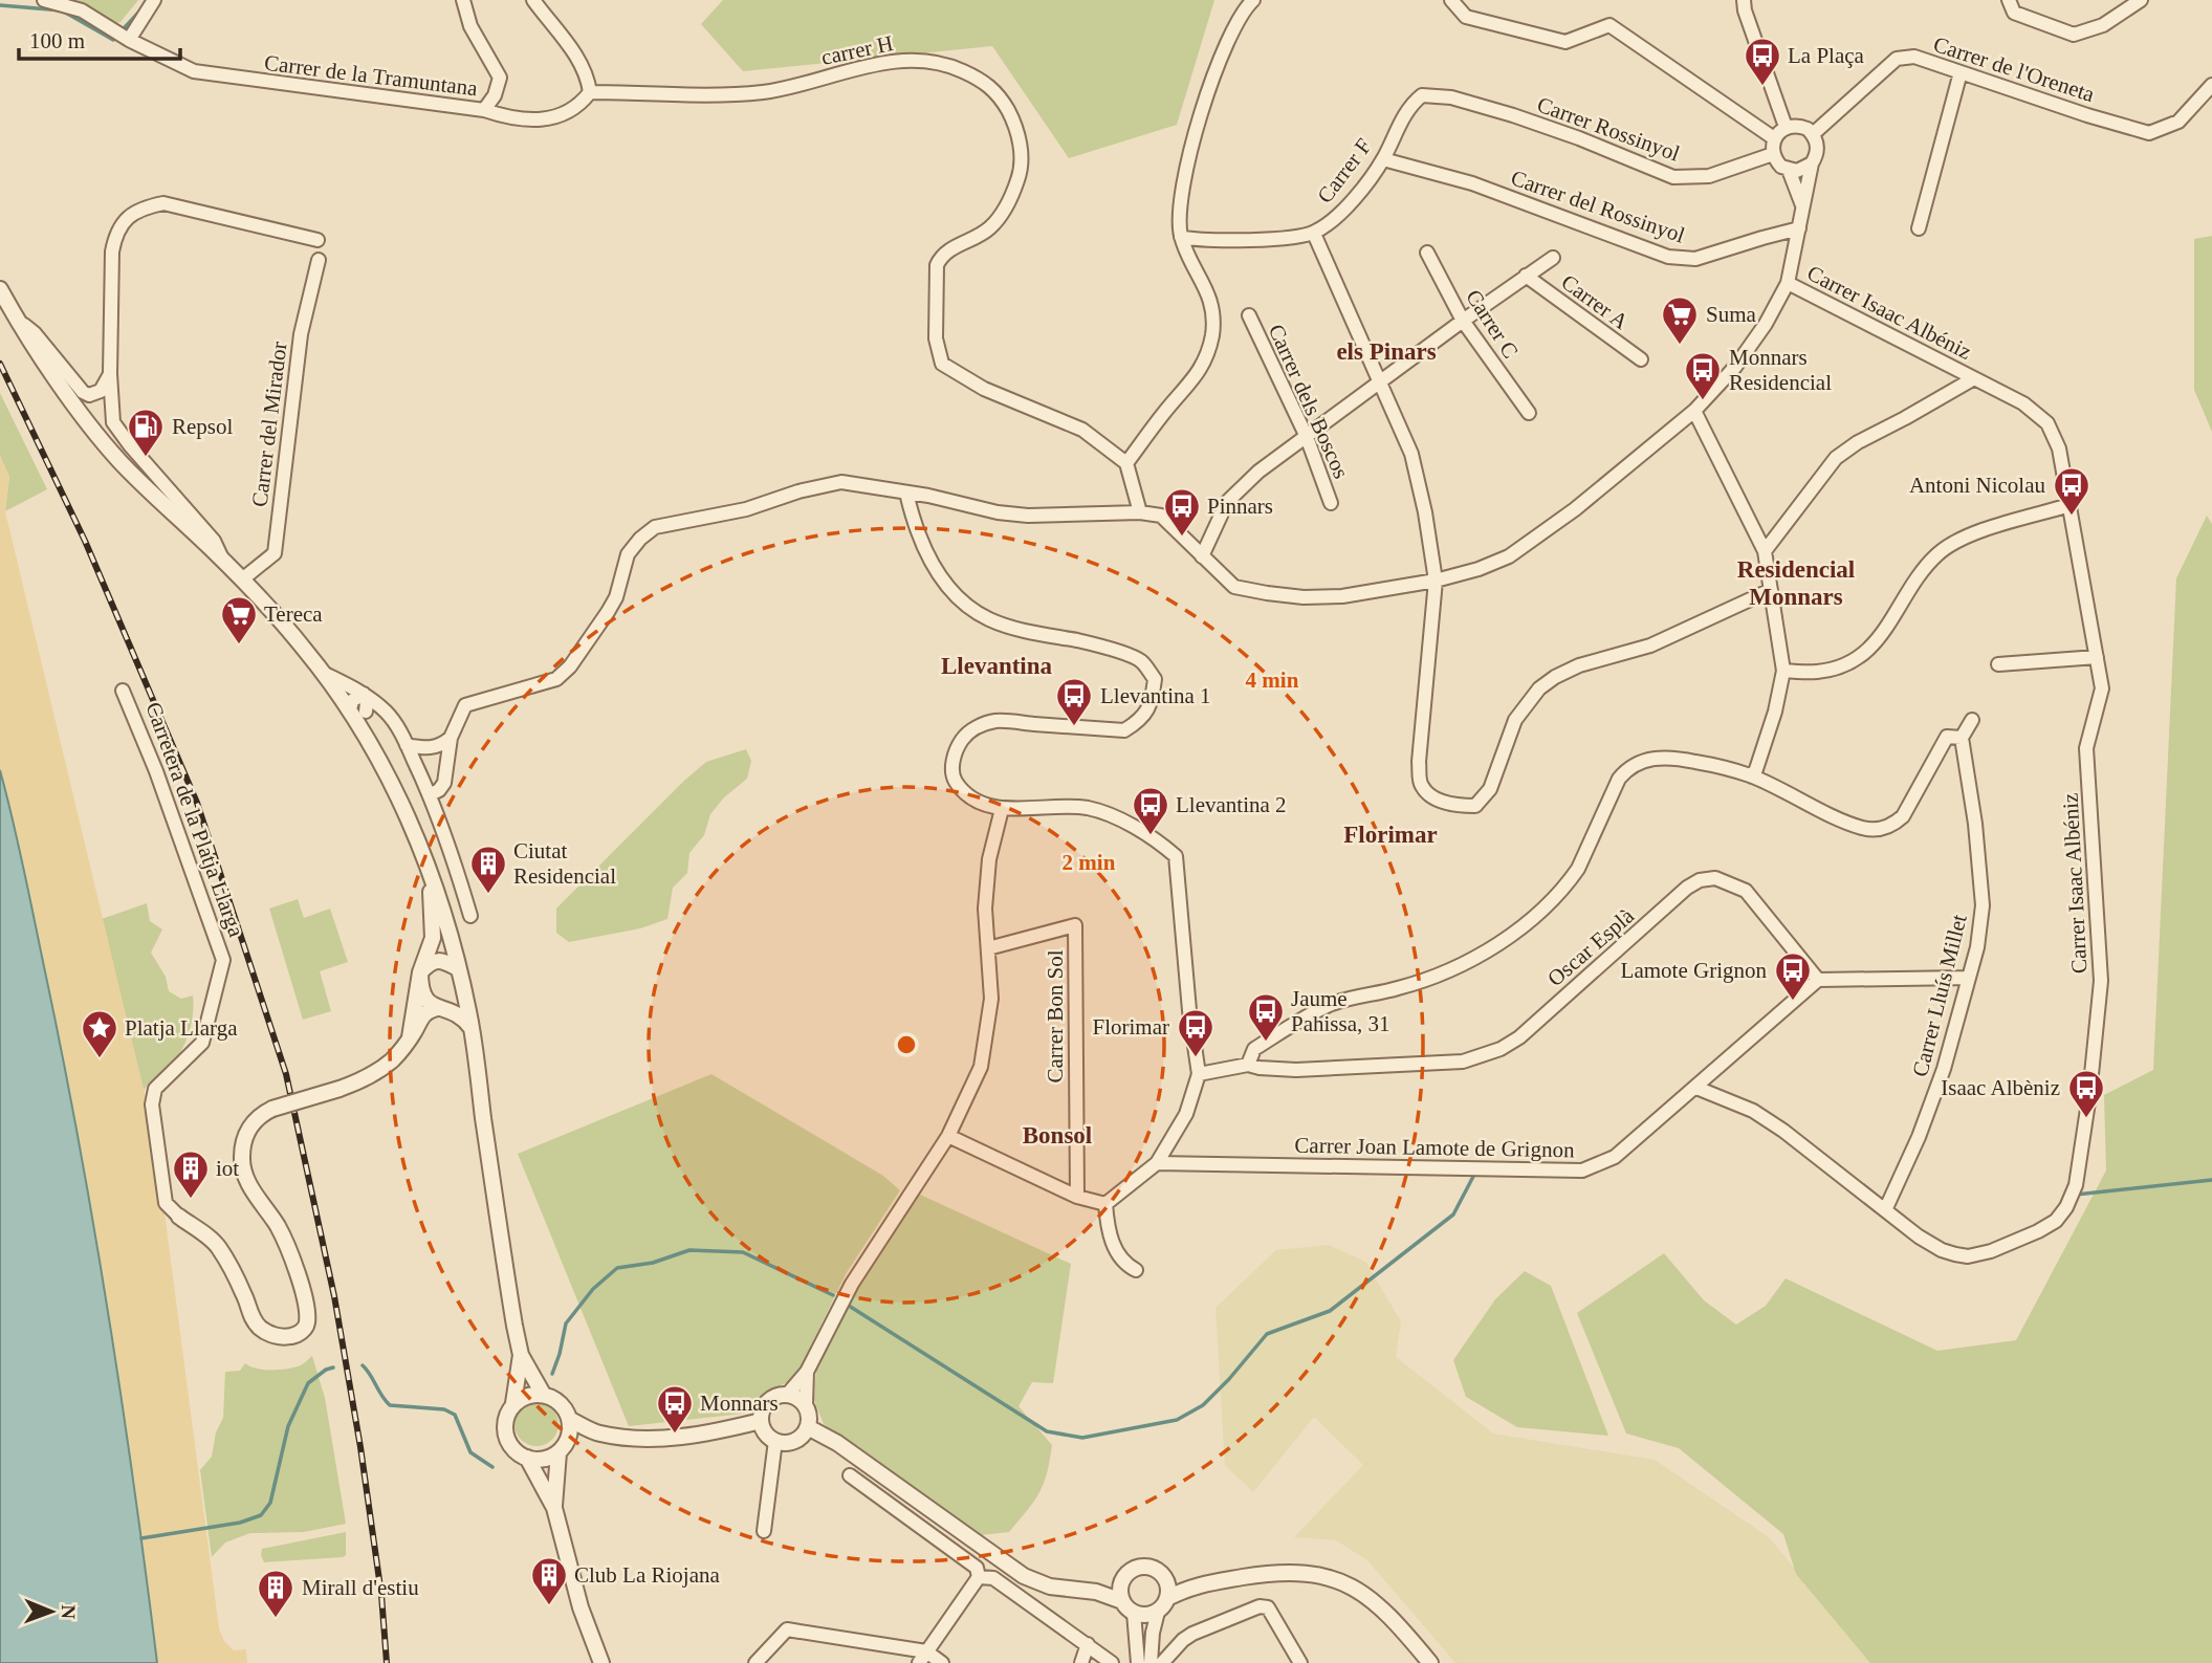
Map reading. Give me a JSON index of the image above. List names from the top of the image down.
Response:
{
  "streets": {
    "street": [
      "carrer H",
      "Carrer de l'Oreneta",
      "Carrer de la Tramuntana",
      "Carrer Rossinyol",
      "Carrer F",
      "Carrer del Rossinyol",
      "Carrer A",
      "Carrer Isaac Albéniz",
      "Carrer C",
      "Carrer dels Boscos",
      "Carrer del Mirador",
      "Carretera de la Platja Llarga",
      "Oscar Esplà",
      "Carrer Lluís Millet",
      "Carrer Bon Sol",
      "Carrer Joan Lamote de Grignon"
    ]
  },
  "crossings": [
    ["carrer H", "Carrer de la Tramuntana"],
    ["Carrer de l'Oreneta", "Carrer Rossinyol"],
    ["Carrer Rossinyol", "Carrer F"],
    ["Carrer F", "Carrer del Rossinyol"],
    ["Carrer Isaac Albéniz", "Carrer Lluís Millet"],
    ["Carrer Isaac Albéniz", "Carrer Joan Lamote de Grignon"],
    ["Oscar Esplà", "Carrer Joan Lamote de Grignon"]
  ],
  "districts": [
    "els Pinars",
    "Residencial Monnars",
    "Llevantina",
    "Florimar",
    "Bonsol"
  ],
  "places": {
    "bus stop": [
      "La Plaça",
      "Monnars Residencial",
      "Antoni Nicolau",
      "Pinnars",
      "Llevantina 1",
      "Llevantina 2",
      "Lamote Grignon",
      "Jaume Pahissa, 31",
      "Florimar",
      "Isaac Albèniz",
      "Monnars"
    ],
    "supermarket": ["Suma", "Tereca"],
    "fuel station": ["Repsol"],
    "building": [
      "Ciutat Residencial",
      "iot",
      "Club La Riojana",
      "Mirall d'estiu"
    ],
    "place": ["Platja Llarga"]
  },
  "scale_bar": "100 m",
  "north": "right",
  "rings": ["4 min", "2 min"]
}
